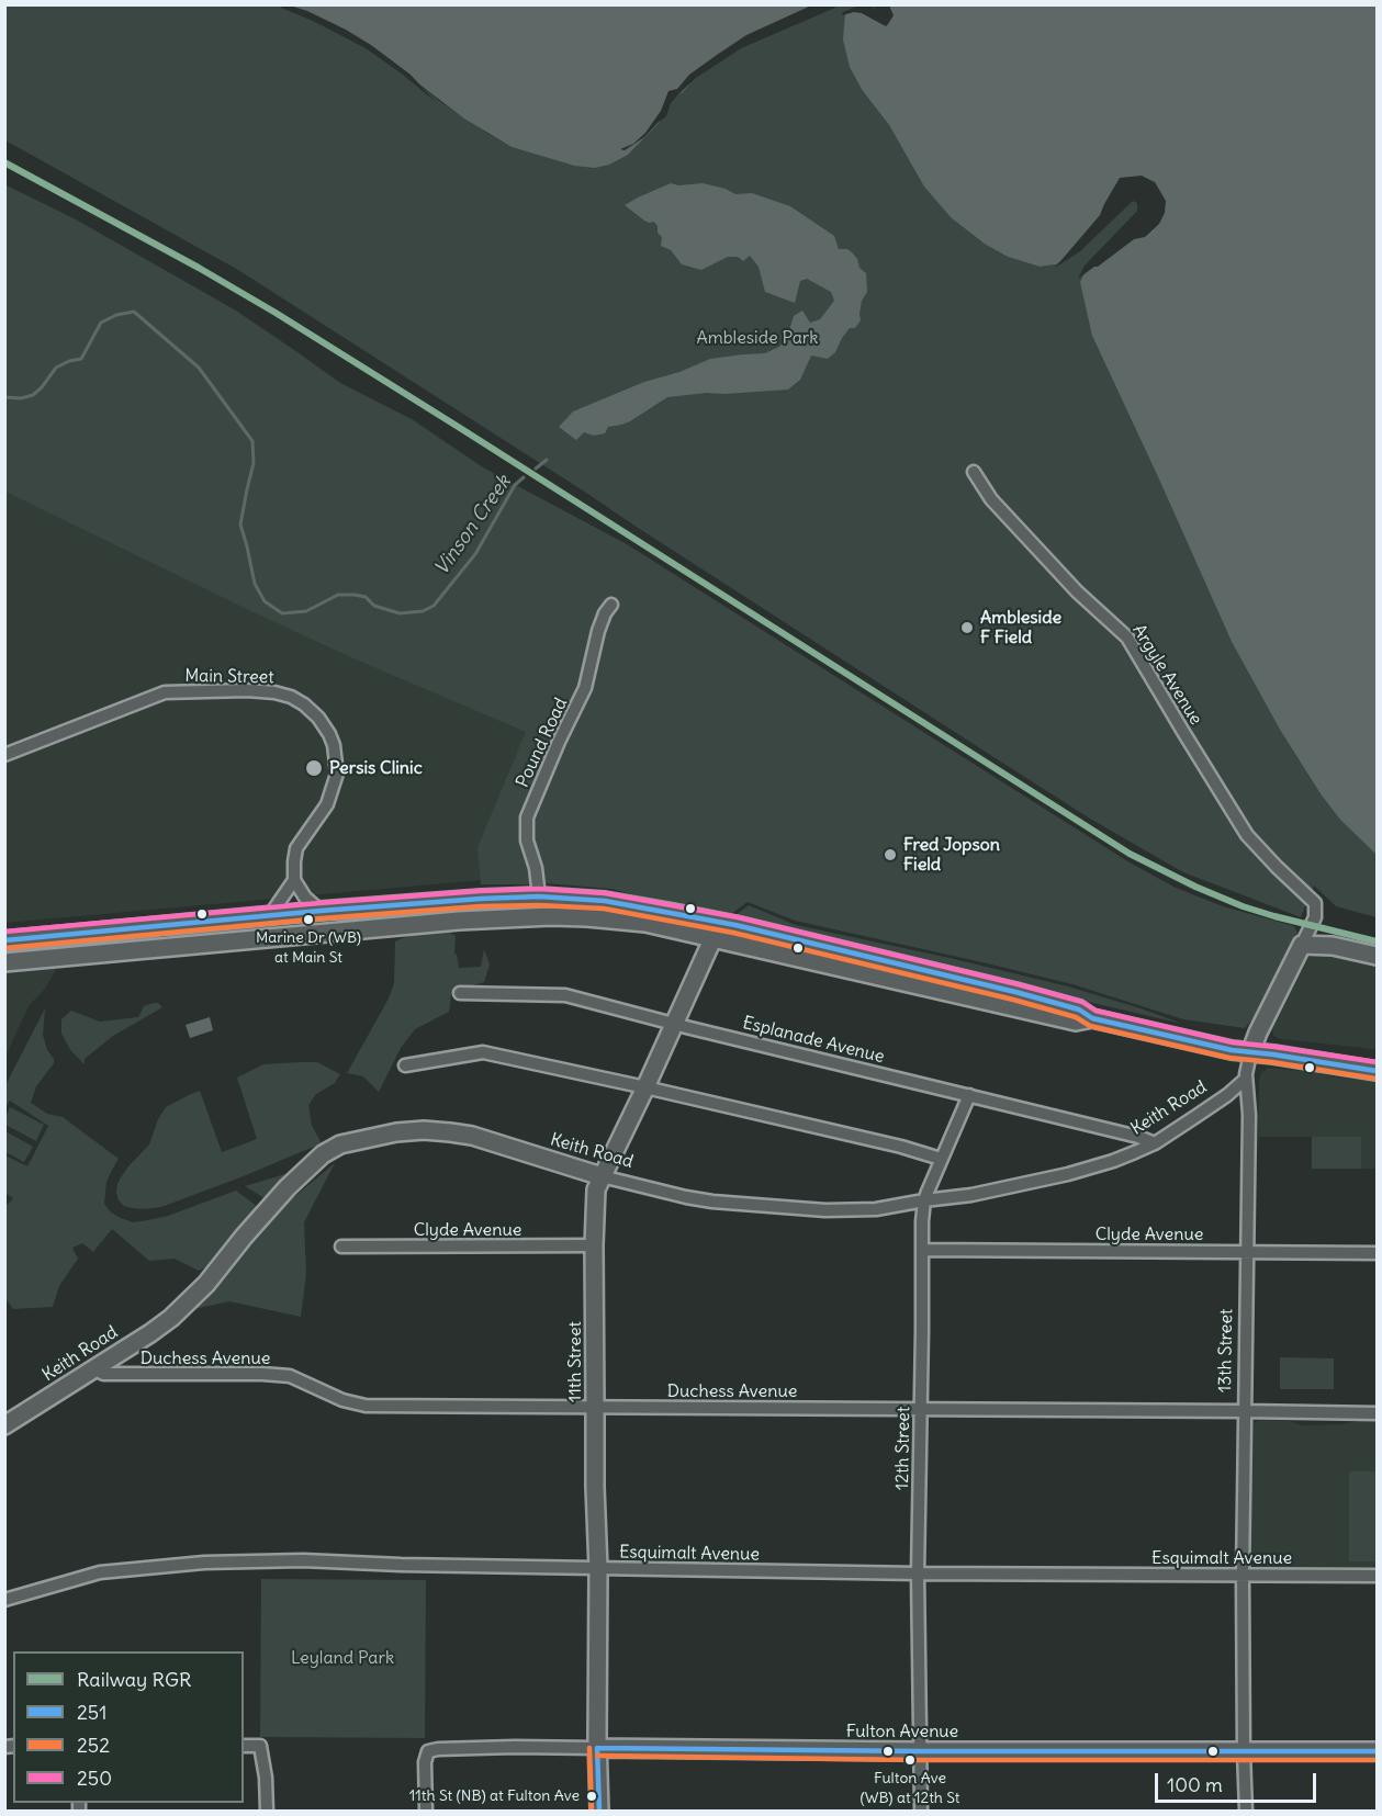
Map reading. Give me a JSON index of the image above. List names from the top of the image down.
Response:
{
  "streets": {
    "street": [
      "Argyle Avenue",
      "Main Street",
      "Pound Road",
      "Esplanade Avenue",
      "Keith Road",
      "Clyde Avenue",
      "13th Street",
      "Duchess Avenue",
      "11th Street",
      "12th Street",
      "Esquimalt Avenue",
      "Fulton Avenue"
    ]
  },
  "crossings": [
    ["Argyle Avenue", "13th Street"],
    ["Esplanade Avenue", "Keith Road"],
    ["Esplanade Avenue", "11th Street"],
    ["Esplanade Avenue", "12th Street"],
    ["Keith Road", "13th Street"],
    ["Keith Road", "Duchess Avenue"],
    ["Keith Road", "11th Street"],
    ["Keith Road", "12th Street"],
    ["Clyde Avenue", "13th Street"],
    ["Clyde Avenue", "11th Street"],
    ["Clyde Avenue", "12th Street"],
    ["13th Street", "Duchess Avenue"],
    ["13th Street", "Esquimalt Avenue"],
    ["13th Street", "Fulton Avenue"],
    ["Duchess Avenue", "11th Street"],
    ["Duchess Avenue", "12th Street"],
    ["11th Street", "Esquimalt Avenue"],
    ["11th Street", "Fulton Avenue"],
    ["12th Street", "Esquimalt Avenue"],
    ["12th Street", "Fulton Avenue"]
  ],
  "water": ["Vinson Creek"],
  "parks": ["Ambleside Park", "Leyland Park"],
  "places": [
    "Ambleside F Field",
    "Persis Clinic",
    "Fred Jopson Field",
    "Marine Dr (WB) at Main St",
    "Fulton Ave (WB) at 12th St",
    "11th St (NB) at Fulton Ave"
  ],
  "lines": [
    "rail line RGR",
    "transit line 250",
    "transit line 251",
    "transit line 252"
  ],
  "legend": [
    "Railway RGR",
    "251",
    "252",
    "250"
  ],
  "scale_bar": "100 m"
}
